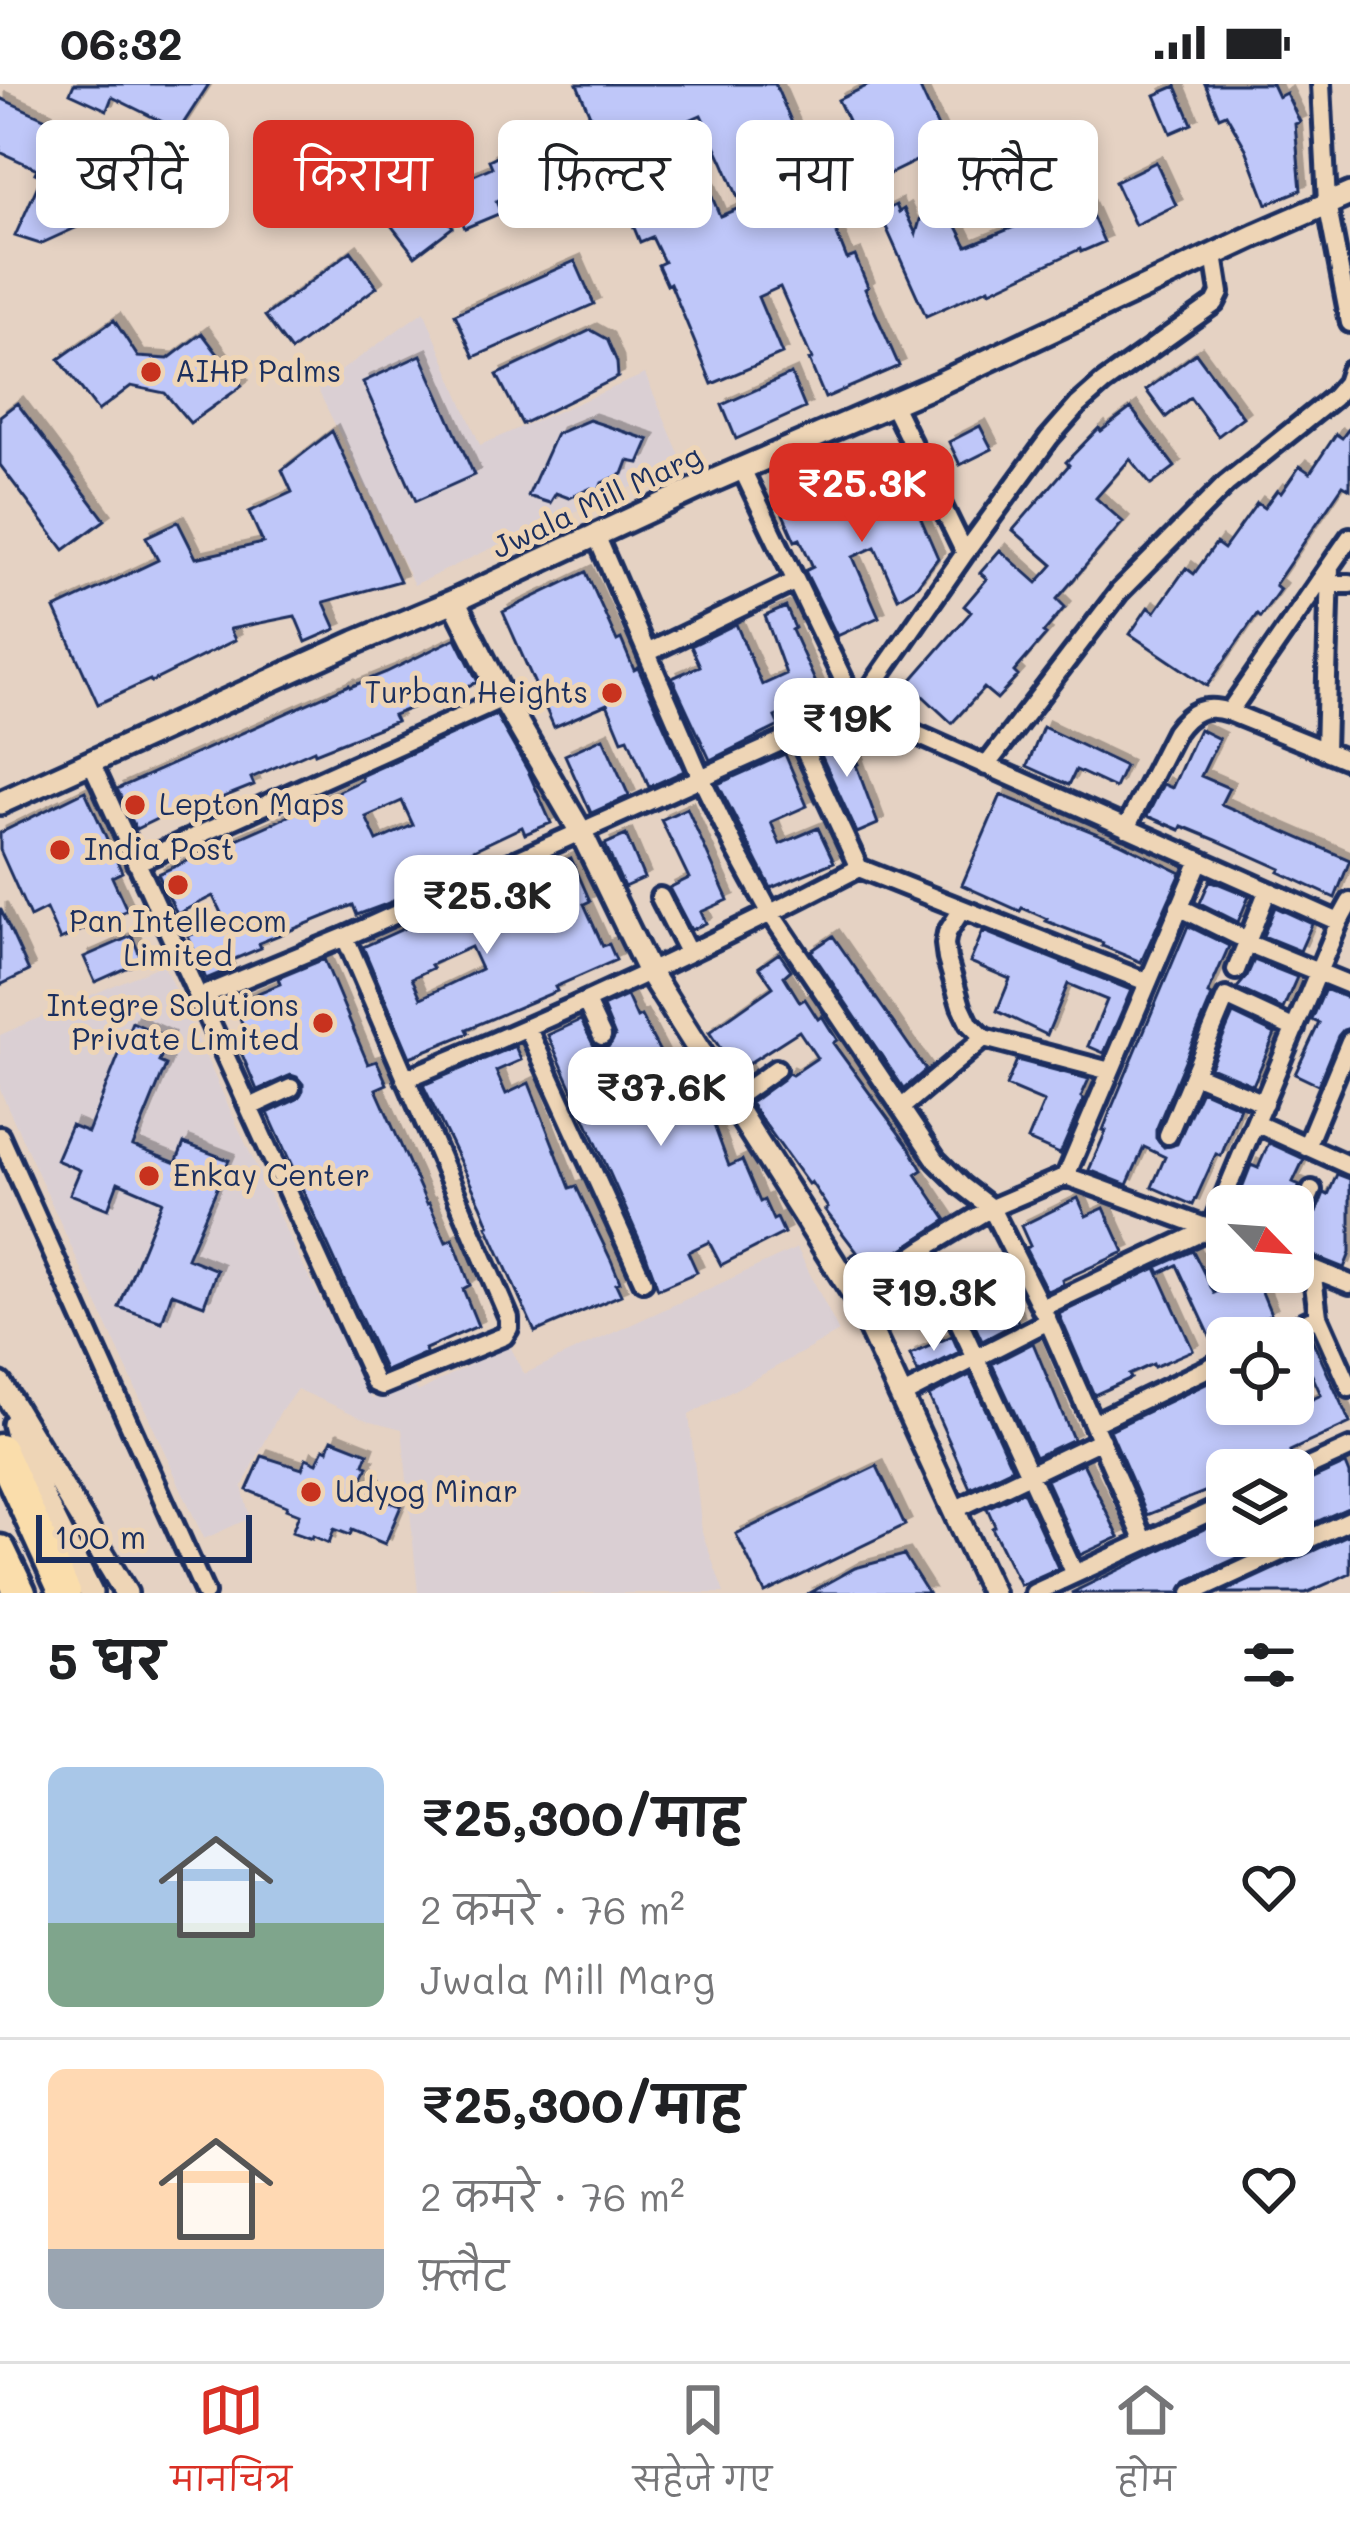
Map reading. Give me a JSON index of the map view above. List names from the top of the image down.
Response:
{
  "streets": {
    "street": ["Jwala Mill Marg"]
  },
  "places": [
    "AIHP Palms",
    "Turban Heights",
    "Lepton Maps",
    "India Post",
    "Pan Intellecom Limited",
    "Integre Solutions Private Limited",
    "Enkay Center",
    "Udyog Minar"
  ],
  "scale_bar": "100 m",
  "north": "bottom right",
  "page": {
    "status": "06:32",
    "chip": [
      "खरीदें",
      "किराया",
      "फ़िल्टर",
      "नया",
      "फ़्लैट"
    ],
    "price": [
      "₹25.3K",
      "₹19K",
      "₹25.3K",
      "₹37.6K",
      "₹19.3K"
    ],
    "scale": "100 m",
    "heading": "5 घर",
    "list": [
      {
        "name": "₹25,300/माह",
        "note": "2 कमरे · 76 m² · Jwala Mill Marg"
      },
      {
        "name": "₹25,300/माह",
        "note": "2 कमरे · 76 m² · फ़्लैट"
      }
    ],
    "tabs": ["मानचित्र", "सहेजे गए", "होम"]
  }
}
